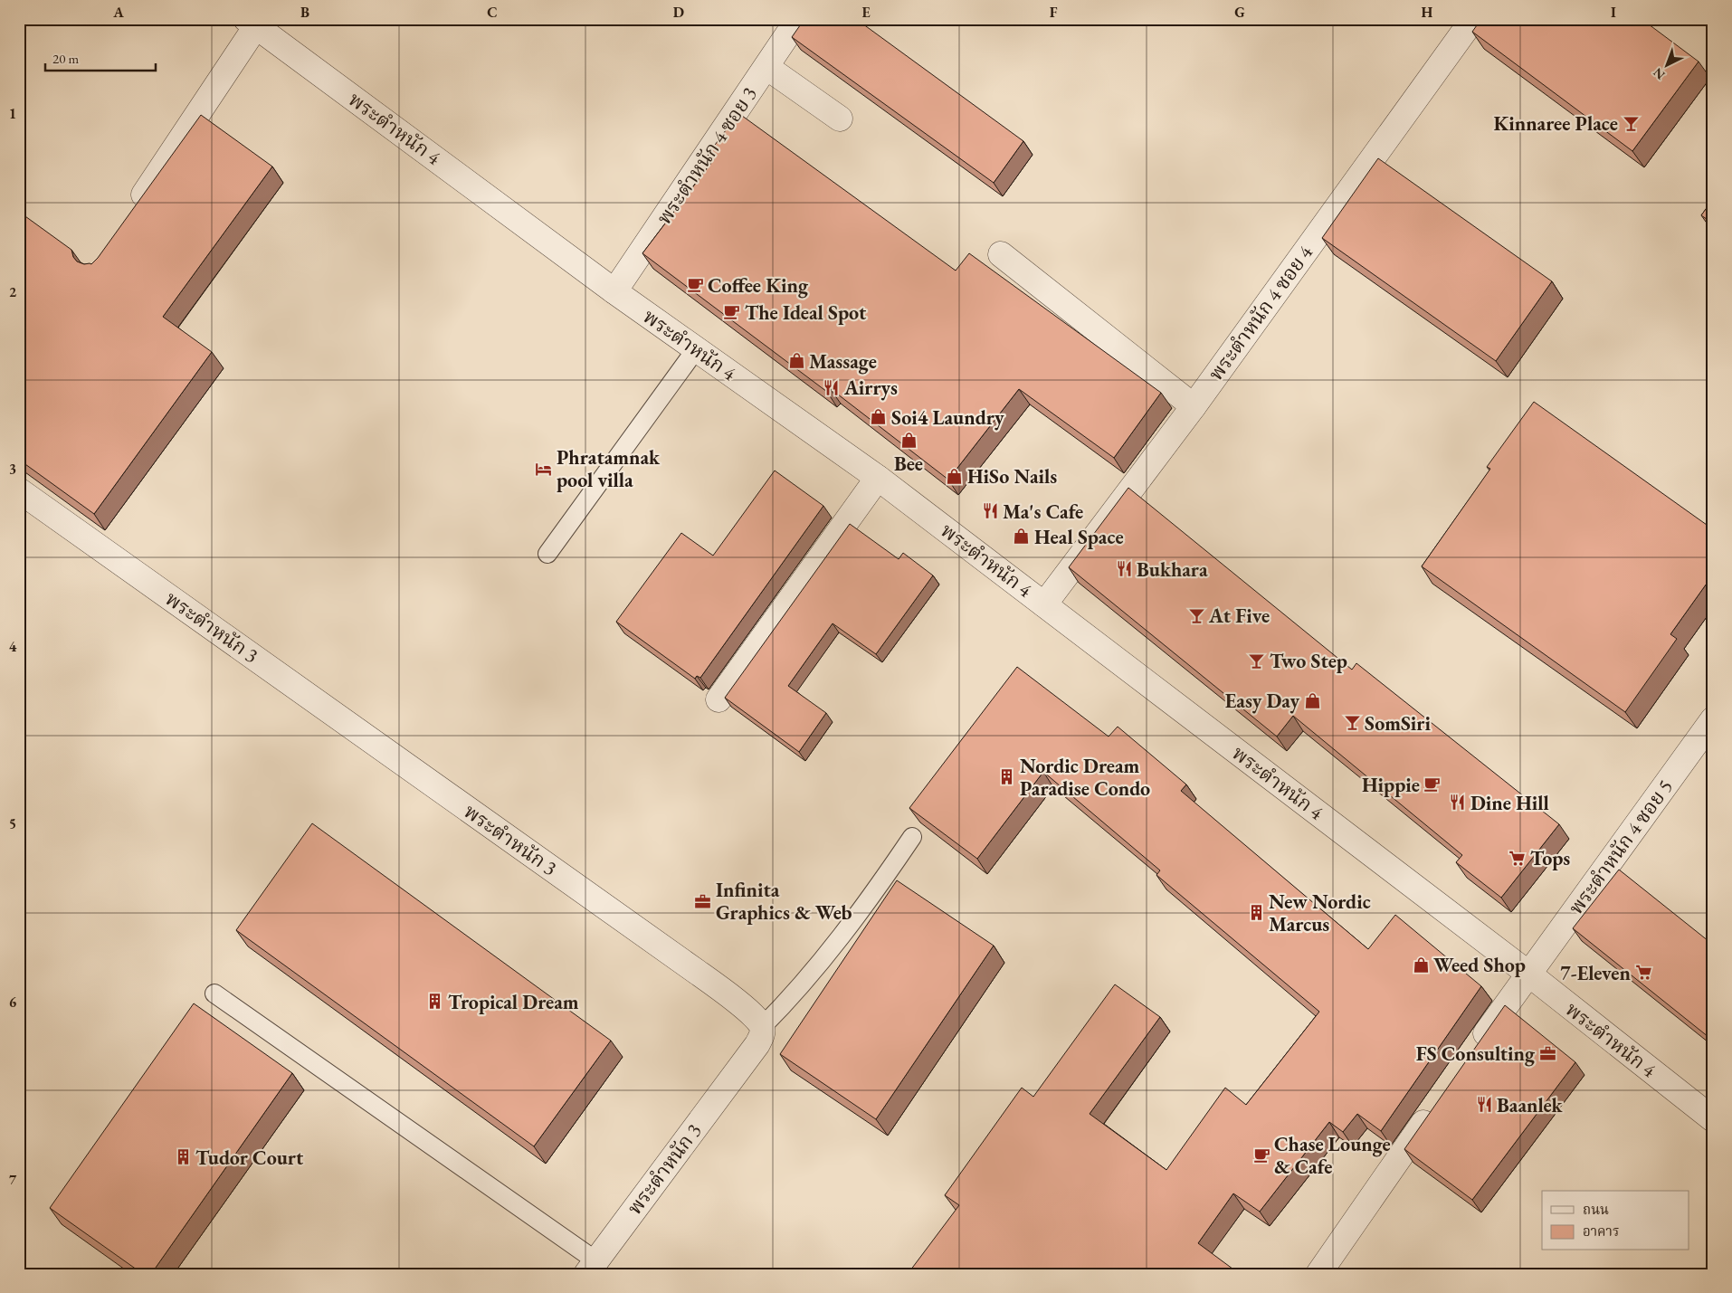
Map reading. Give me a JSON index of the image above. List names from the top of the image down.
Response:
{
  "streets": {
    "street": [
      "พระตำหนัก 4",
      "พระตำหนัก 4 ซอย 3",
      "พระตำหนัก 4 ซอย 4",
      "พระตำหนัก 3",
      "พระตำหนัก 4 ซอย 5"
    ]
  },
  "crossings": [
    ["พระตำหนัก 4", "พระตำหนัก 4 ซอย 3"],
    ["พระตำหนัก 4", "พระตำหนัก 4 ซอย 4"],
    ["พระตำหนัก 4", "พระตำหนัก 4 ซอย 5"]
  ],
  "places": {
    "bar": [
      "Kinnaree Place",
      "At Five",
      "Two Step",
      "SomSiri"
    ],
    "cafe": [
      "Coffee King",
      "The Ideal Spot",
      "Hippie",
      "Chase Lounge & Cafe"
    ],
    "shop": [
      "Massage",
      "Soi4 Laundry",
      "Bee",
      "HiSo Nails",
      "Heal Space",
      "Easy Day",
      "Weed Shop"
    ],
    "restaurant": [
      "Airrys",
      "Ma's Cafe",
      "Bukhara",
      "Dine Hill",
      "Baanlek"
    ],
    "hotel": ["Phratamnak pool villa"],
    "building": [
      "Nordic Dream Paradise Condo",
      "New Nordic Marcus",
      "Tropical Dream",
      "Tudor Court"
    ],
    "supermarket": ["Tops", "7-Eleven"],
    "office": ["Infinita Graphics & Web", "FS Consulting"]
  },
  "legend": ["ถนน", "อาคาร"],
  "scale_bar": "20 m",
  "north": "bottom left",
  "grid": {
    "columns": [
      "A",
      "B",
      "C",
      "D",
      "E",
      "F",
      "G",
      "H",
      "I"
    ],
    "rows": [
      "1",
      "2",
      "3",
      "4",
      "5",
      "6",
      "7"
    ]
  }
}
